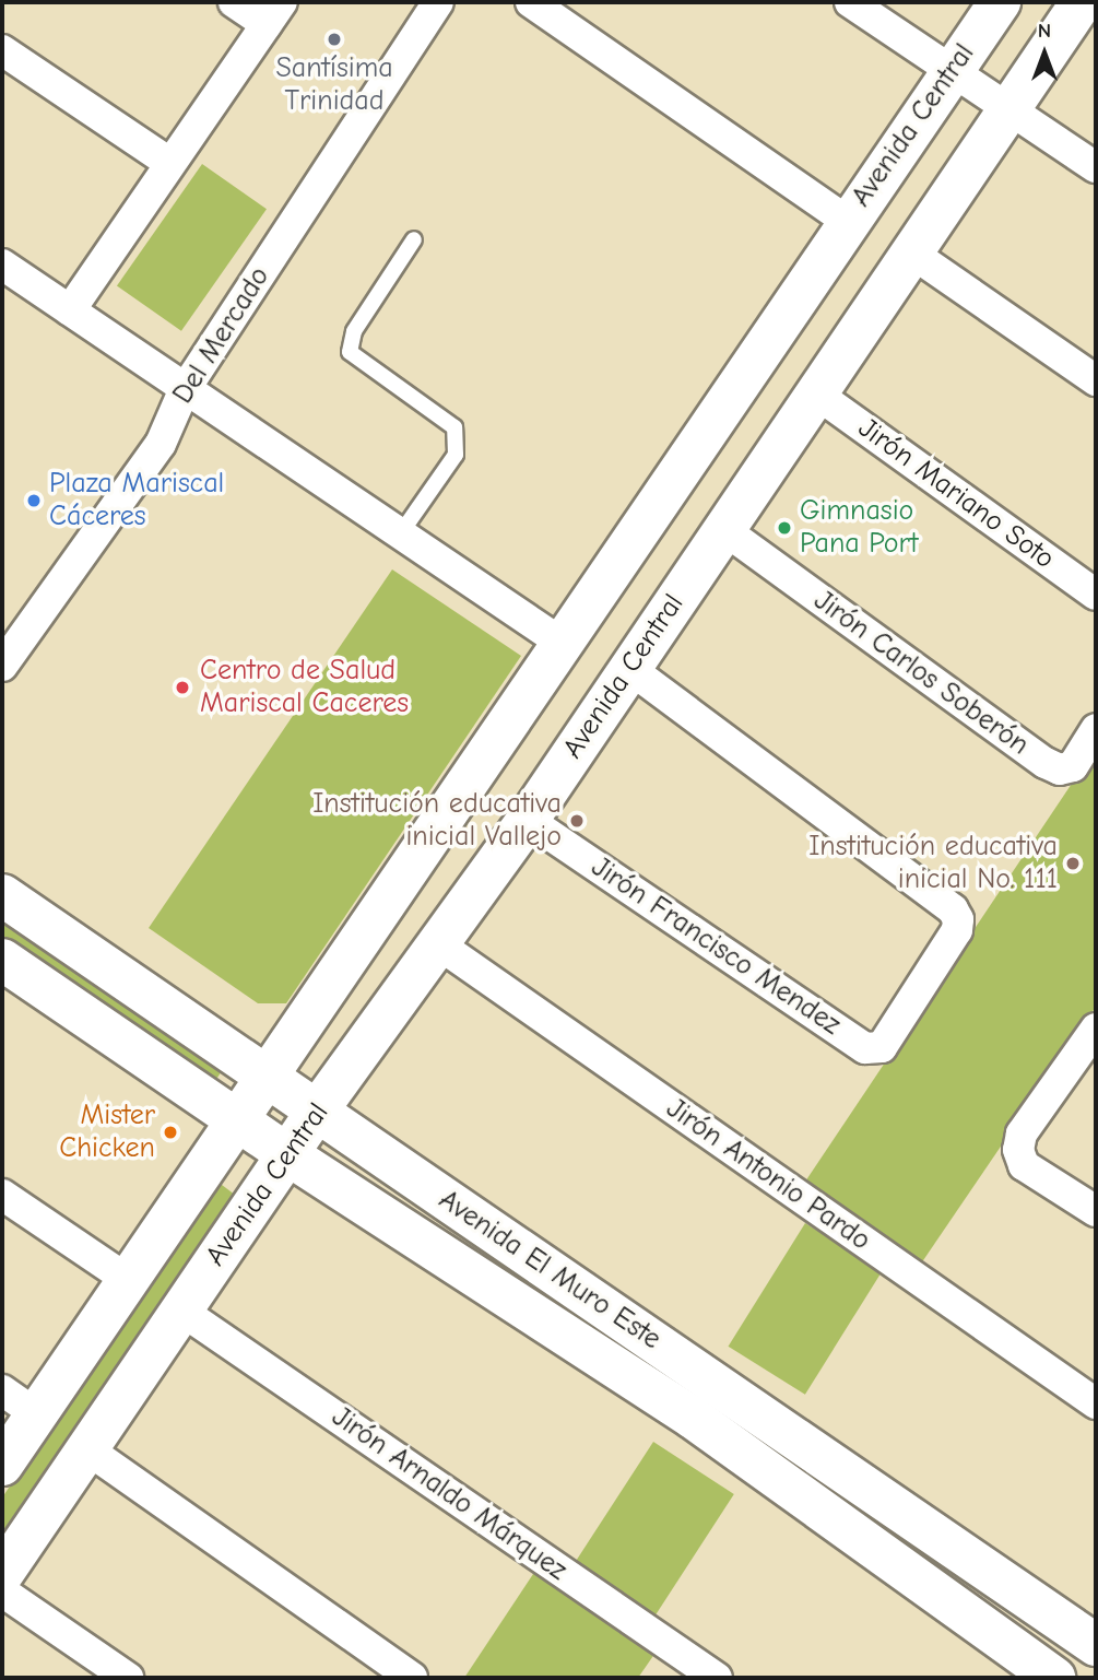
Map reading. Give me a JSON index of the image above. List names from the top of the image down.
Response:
{
  "streets": {
    "main road": ["Avenida Central", "Avenida El Muro Este"],
    "street": [
      "Del Mercado",
      "Jirón Mariano Soto",
      "Jirón Carlos Soberón",
      "Jirón Francisco Mendez",
      "Jirón Antonio Pardo",
      "Jirón Arnaldo Márquez"
    ]
  },
  "crossings": [
    ["Avenida Central", "Jirón Mariano Soto"],
    ["Avenida Central", "Jirón Carlos Soberón"],
    ["Avenida Central", "Jirón Francisco Mendez"],
    ["Avenida Central", "Jirón Antonio Pardo"],
    ["Avenida Central", "Avenida El Muro Este"],
    ["Avenida Central", "Jirón Arnaldo Márquez"]
  ],
  "places": [
    "Santísima Trinidad",
    "Plaza Mariscal Cáceres",
    "Gimnasio Pana Port",
    "Centro de Salud Mariscal Caceres",
    "Institución educativa inicial Vallejo",
    "Institución educativa inicial No. 111",
    "Mister Chicken"
  ],
  "north": "top"
}
